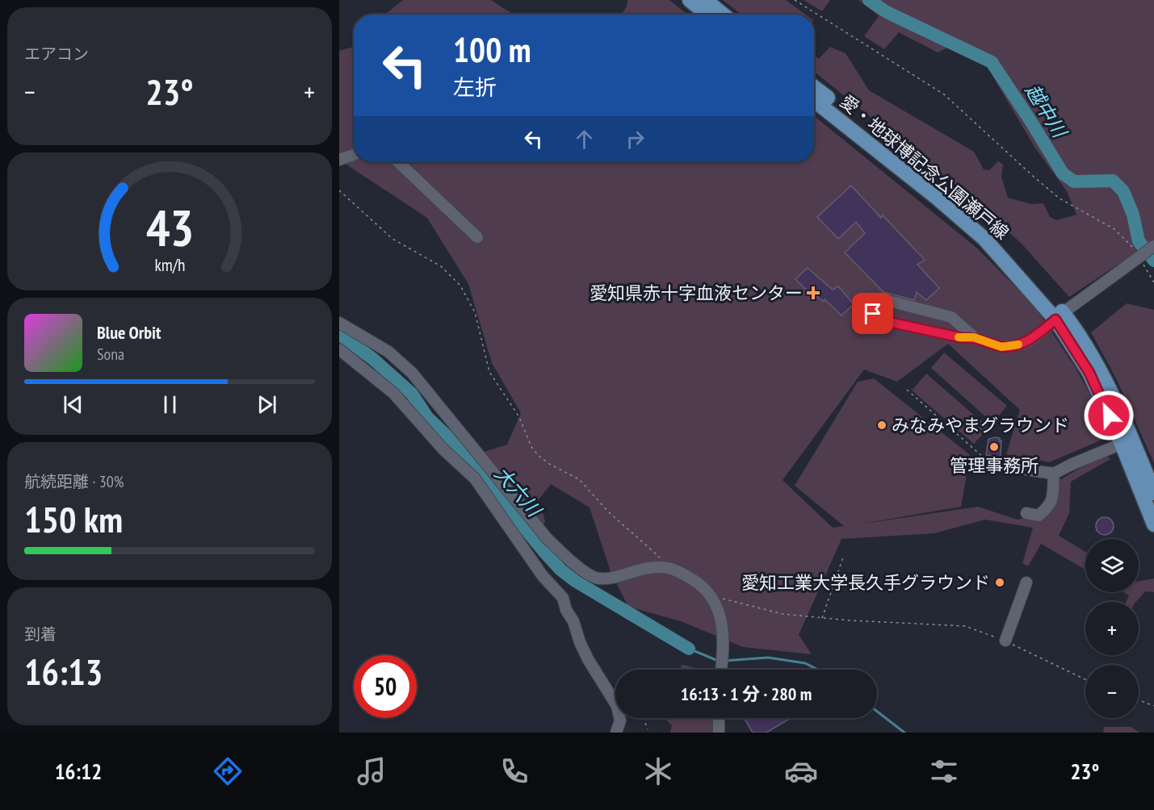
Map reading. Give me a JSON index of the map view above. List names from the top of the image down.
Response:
{
  "streets": {
    "main road": ["愛・地球博記念公園瀬戸線"]
  },
  "water": ["越中川", "大六川"],
  "places": {
    "health": ["愛知県赤十字血液センター"],
    "other": ["みなみやまグラウンド", "管理事務所", "愛知工業大学長久手グラウンド"]
  },
  "page": {
    "tile": [
      "エアコン",
      ["航続距離 · 30%", "150 km"],
      ["到着", "16:13"]
    ],
    "turn": ["100 m", "左折"],
    "heat": ["−", "23°", "+"],
    "song": ["Blue Orbit", "Sona"],
    "map_buttons": ["+", "−"],
    "limit": "50",
    "trip": "16:13 · 1 分 · 280 m",
    "tabs": ["16:12", "23°"],
    "gauge": ["43", "km/h"]
  }
}
